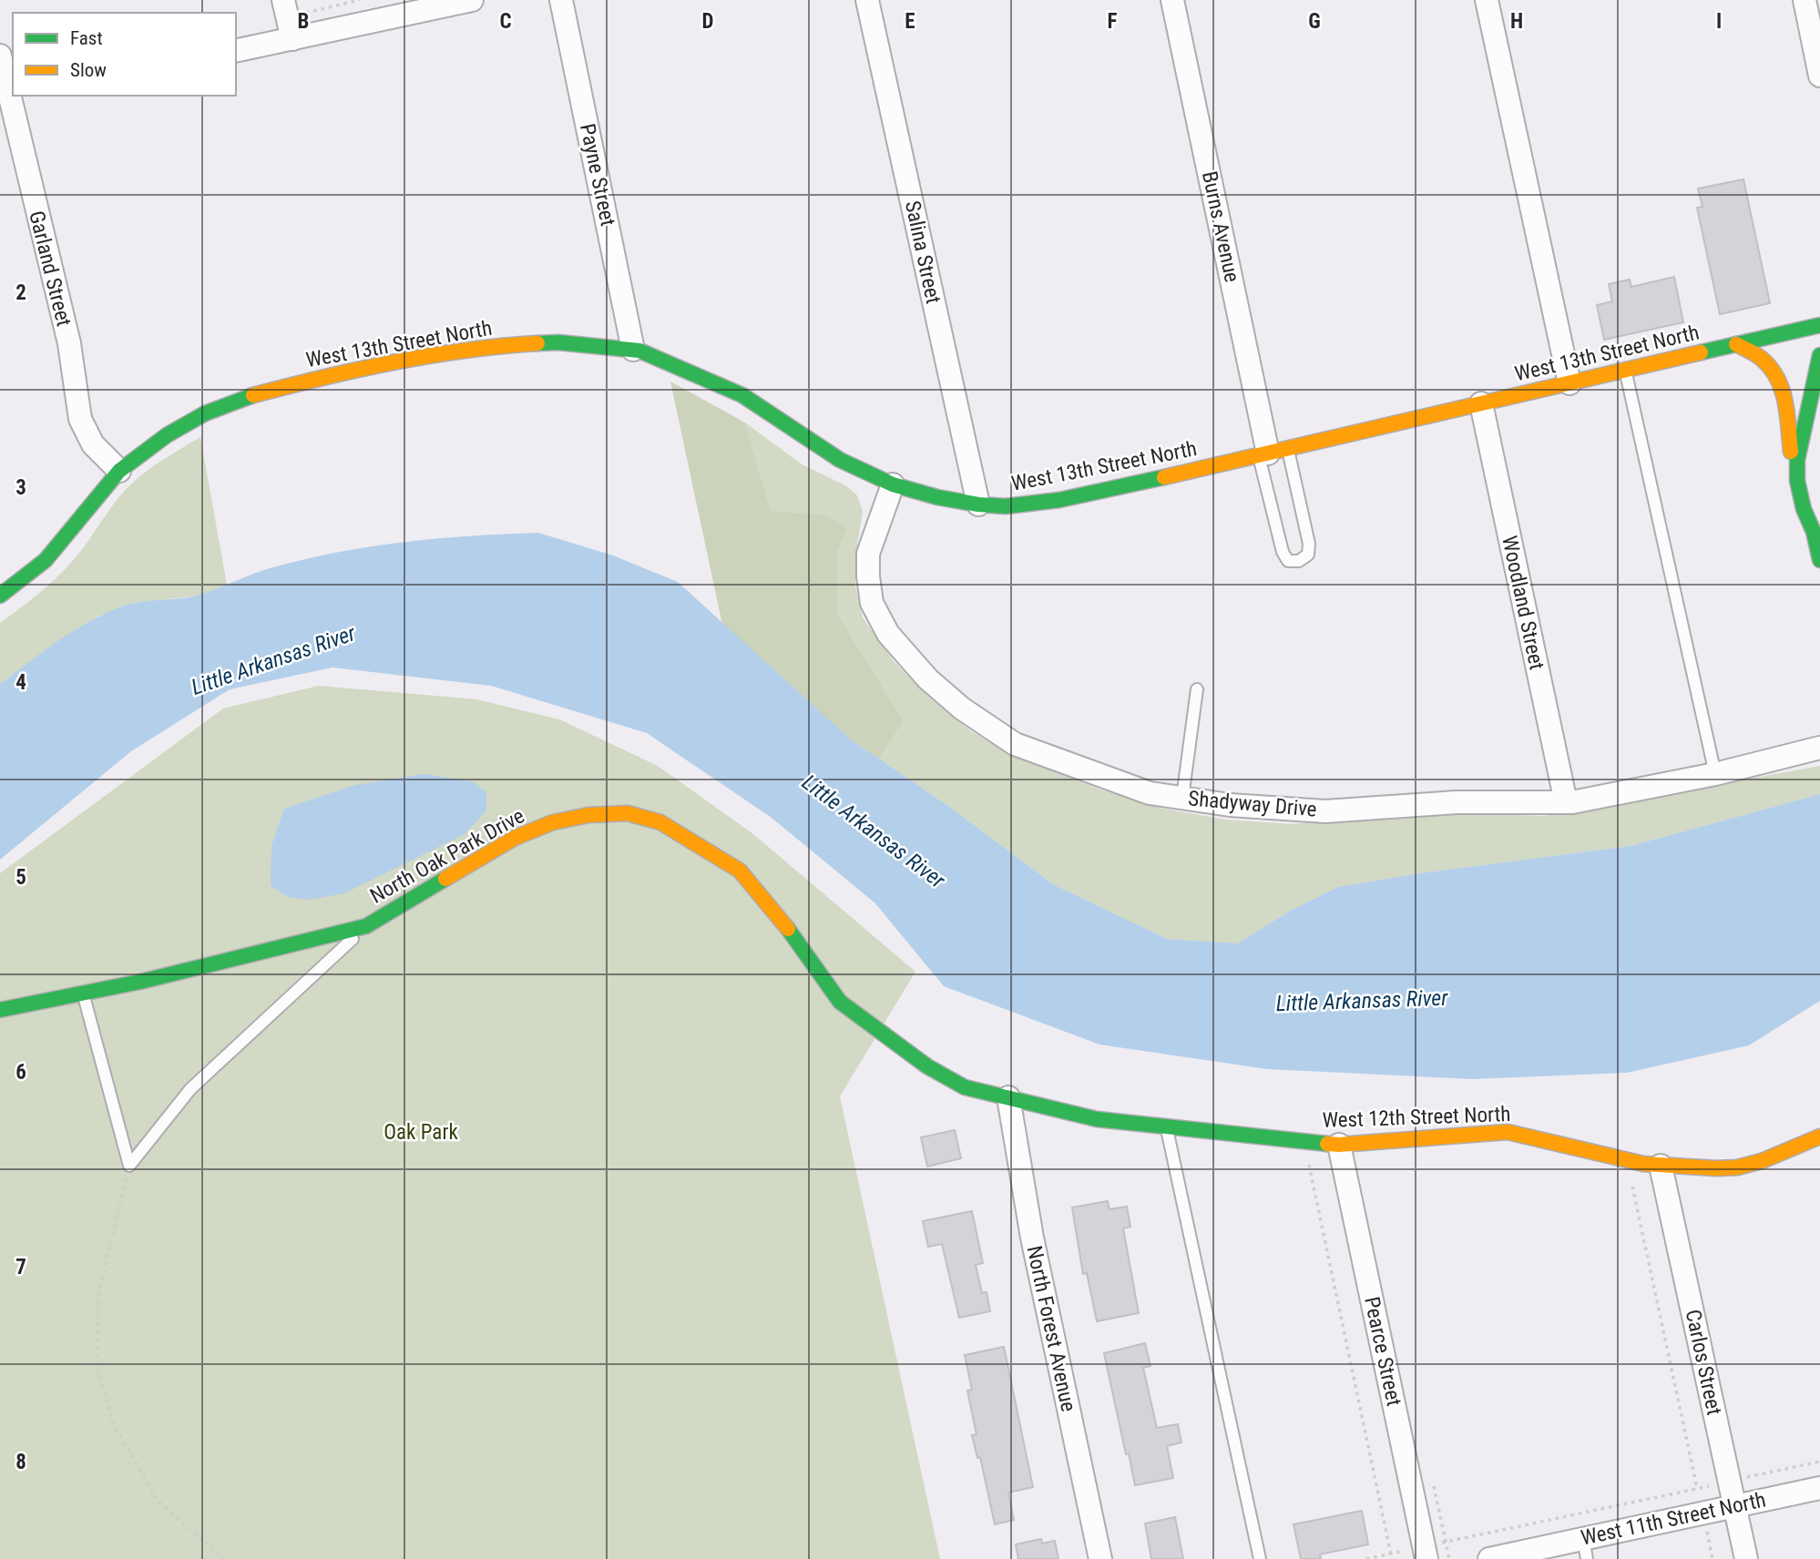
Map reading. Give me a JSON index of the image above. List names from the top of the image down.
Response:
{
  "streets": {
    "street": [
      "Payne Street",
      "Burns Avenue",
      "Salina Street",
      "Garland Street",
      "West 13th Street North",
      "Woodland Street",
      "Shadyway Drive",
      "North Oak Park Drive",
      "West 12th Street North",
      "North Forest Avenue",
      "Pearce Street",
      "Carlos Street",
      "West 11th Street North"
    ]
  },
  "crossings": [
    ["Payne Street", "West 13th Street North"],
    ["Burns Avenue", "West 13th Street North"],
    ["Salina Street", "West 13th Street North"],
    ["Garland Street", "West 13th Street North"],
    ["West 13th Street North", "Woodland Street"],
    ["West 13th Street North", "Shadyway Drive"],
    ["Woodland Street", "Shadyway Drive"],
    ["North Oak Park Drive", "West 12th Street North"],
    ["North Oak Park Drive", "North Forest Avenue"],
    ["West 12th Street North", "North Forest Avenue"],
    ["West 12th Street North", "Pearce Street"],
    ["West 12th Street North", "Carlos Street"],
    ["Carlos Street", "West 11th Street North"]
  ],
  "water": ["Little Arkansas River"],
  "parks": ["Oak Park"],
  "legend": ["Fast", "Slow"],
  "grid": {
    "columns": [
      "B",
      "C",
      "D",
      "E",
      "F",
      "G",
      "H",
      "I"
    ],
    "rows": [
      "2",
      "3",
      "4",
      "5",
      "6",
      "7",
      "8"
    ]
  }
}
